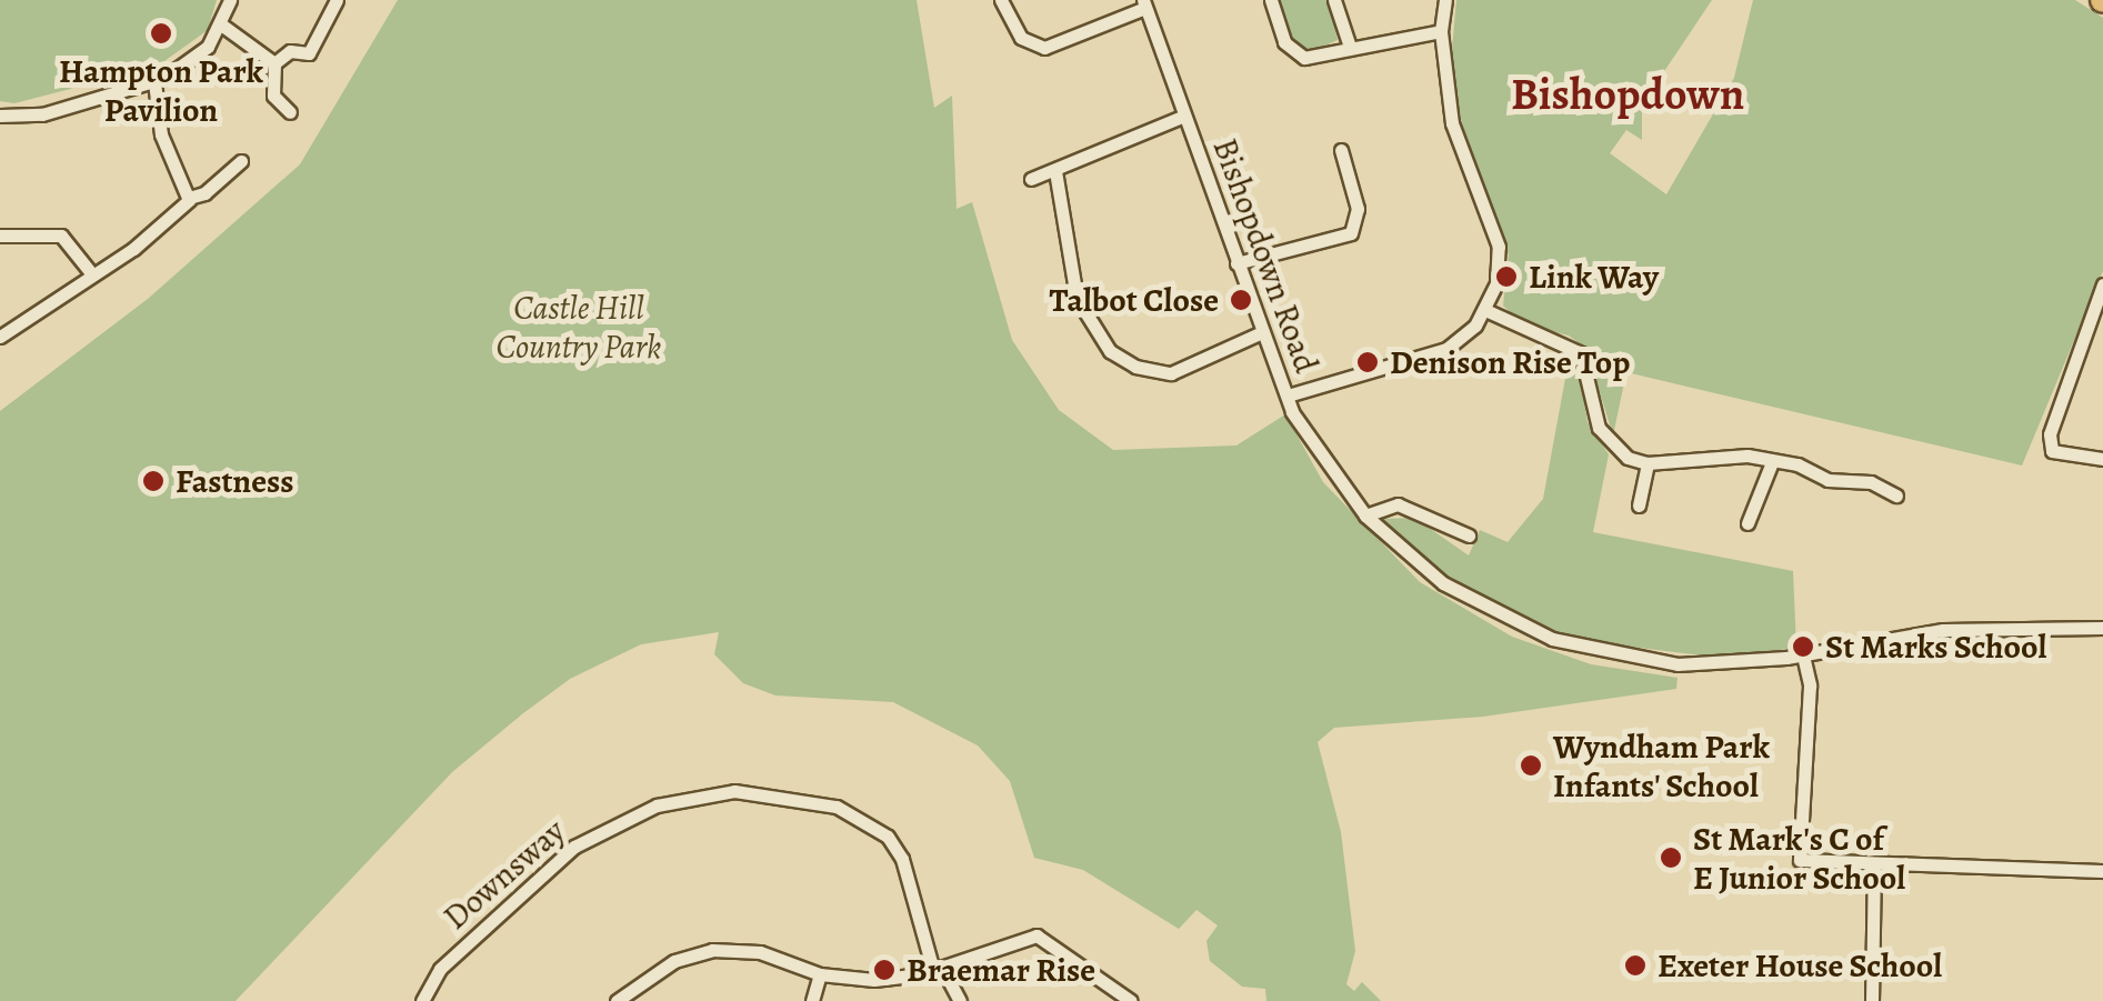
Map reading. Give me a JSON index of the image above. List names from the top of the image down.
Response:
{
  "streets": {
    "street": ["Bishopdown Road", "Downsway"]
  },
  "districts": ["Bishopdown"],
  "parks": ["Castle Hill Country Park"],
  "places": [
    "Hampton Park Pavilion",
    "Link Way",
    "Talbot Close",
    "Denison Rise Top",
    "Fastness",
    "St Marks School",
    "Wyndham Park Infants' School",
    "St Mark's C of E Junior School",
    "Exeter House School",
    "Braemar Rise"
  ]
}
